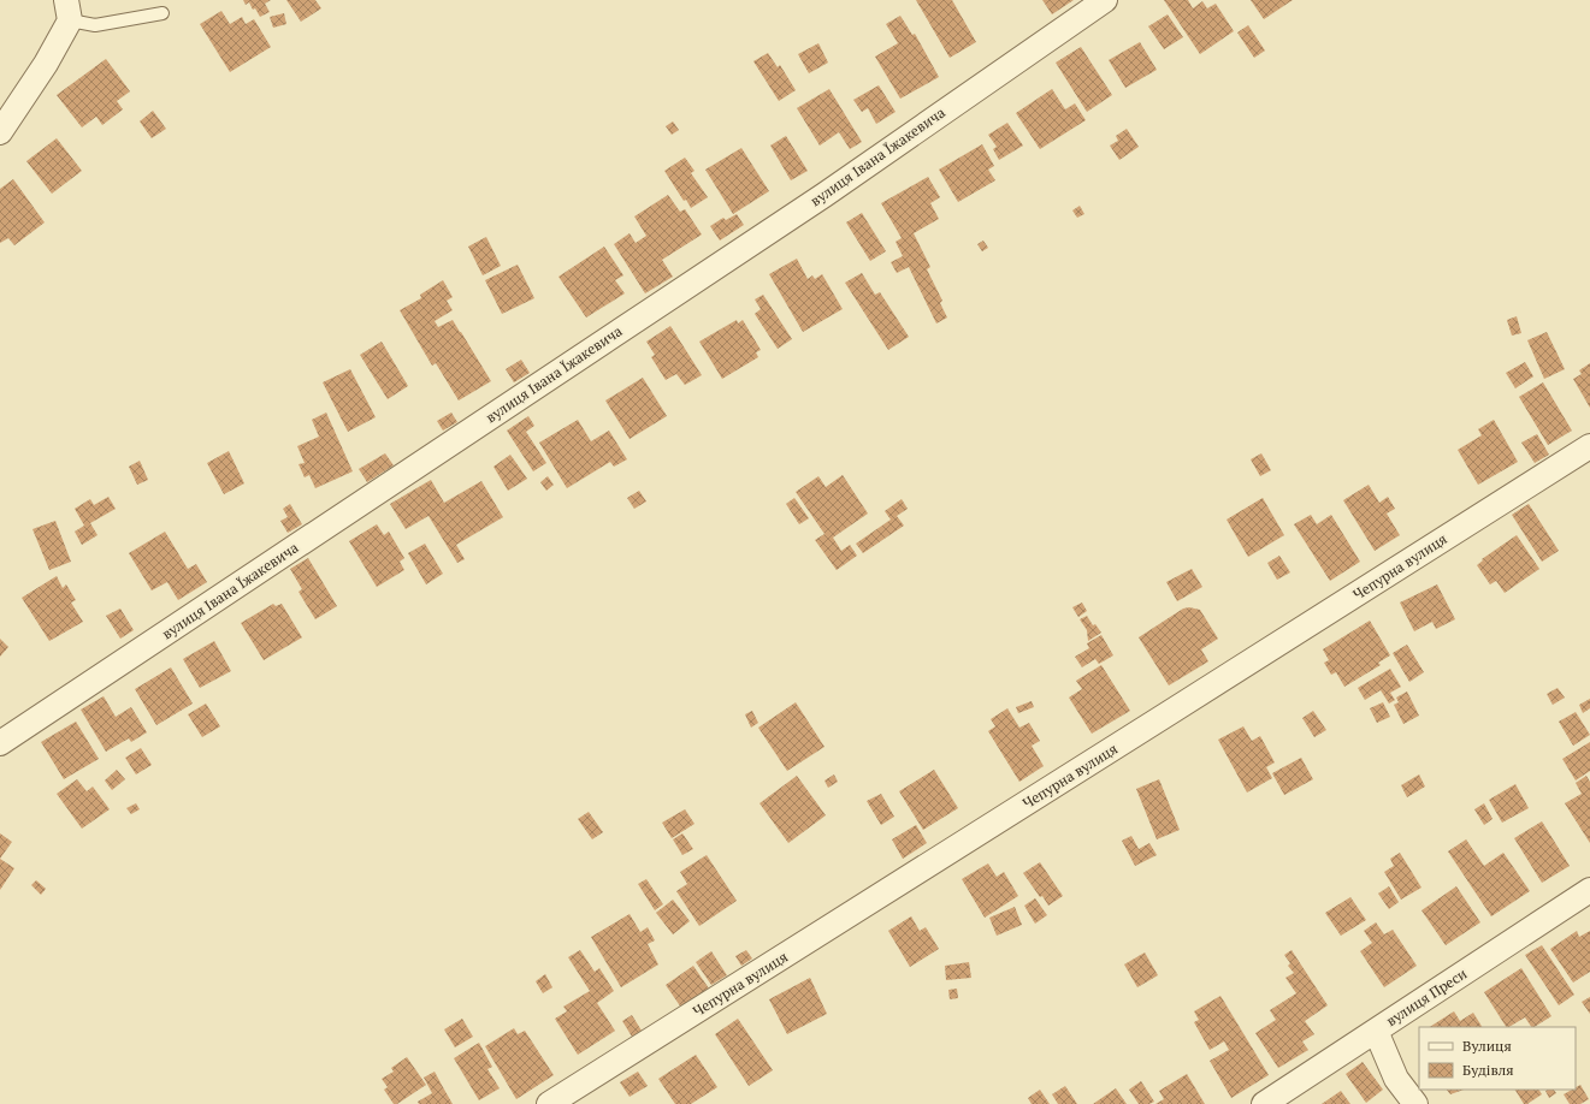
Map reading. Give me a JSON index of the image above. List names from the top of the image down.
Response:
{
  "streets": {
    "street": ["вулиця Івана Їжакевича", "Чепурна вулиця", "вулиця Преси"]
  },
  "legend": ["Вулиця", "Будівля"]
}
